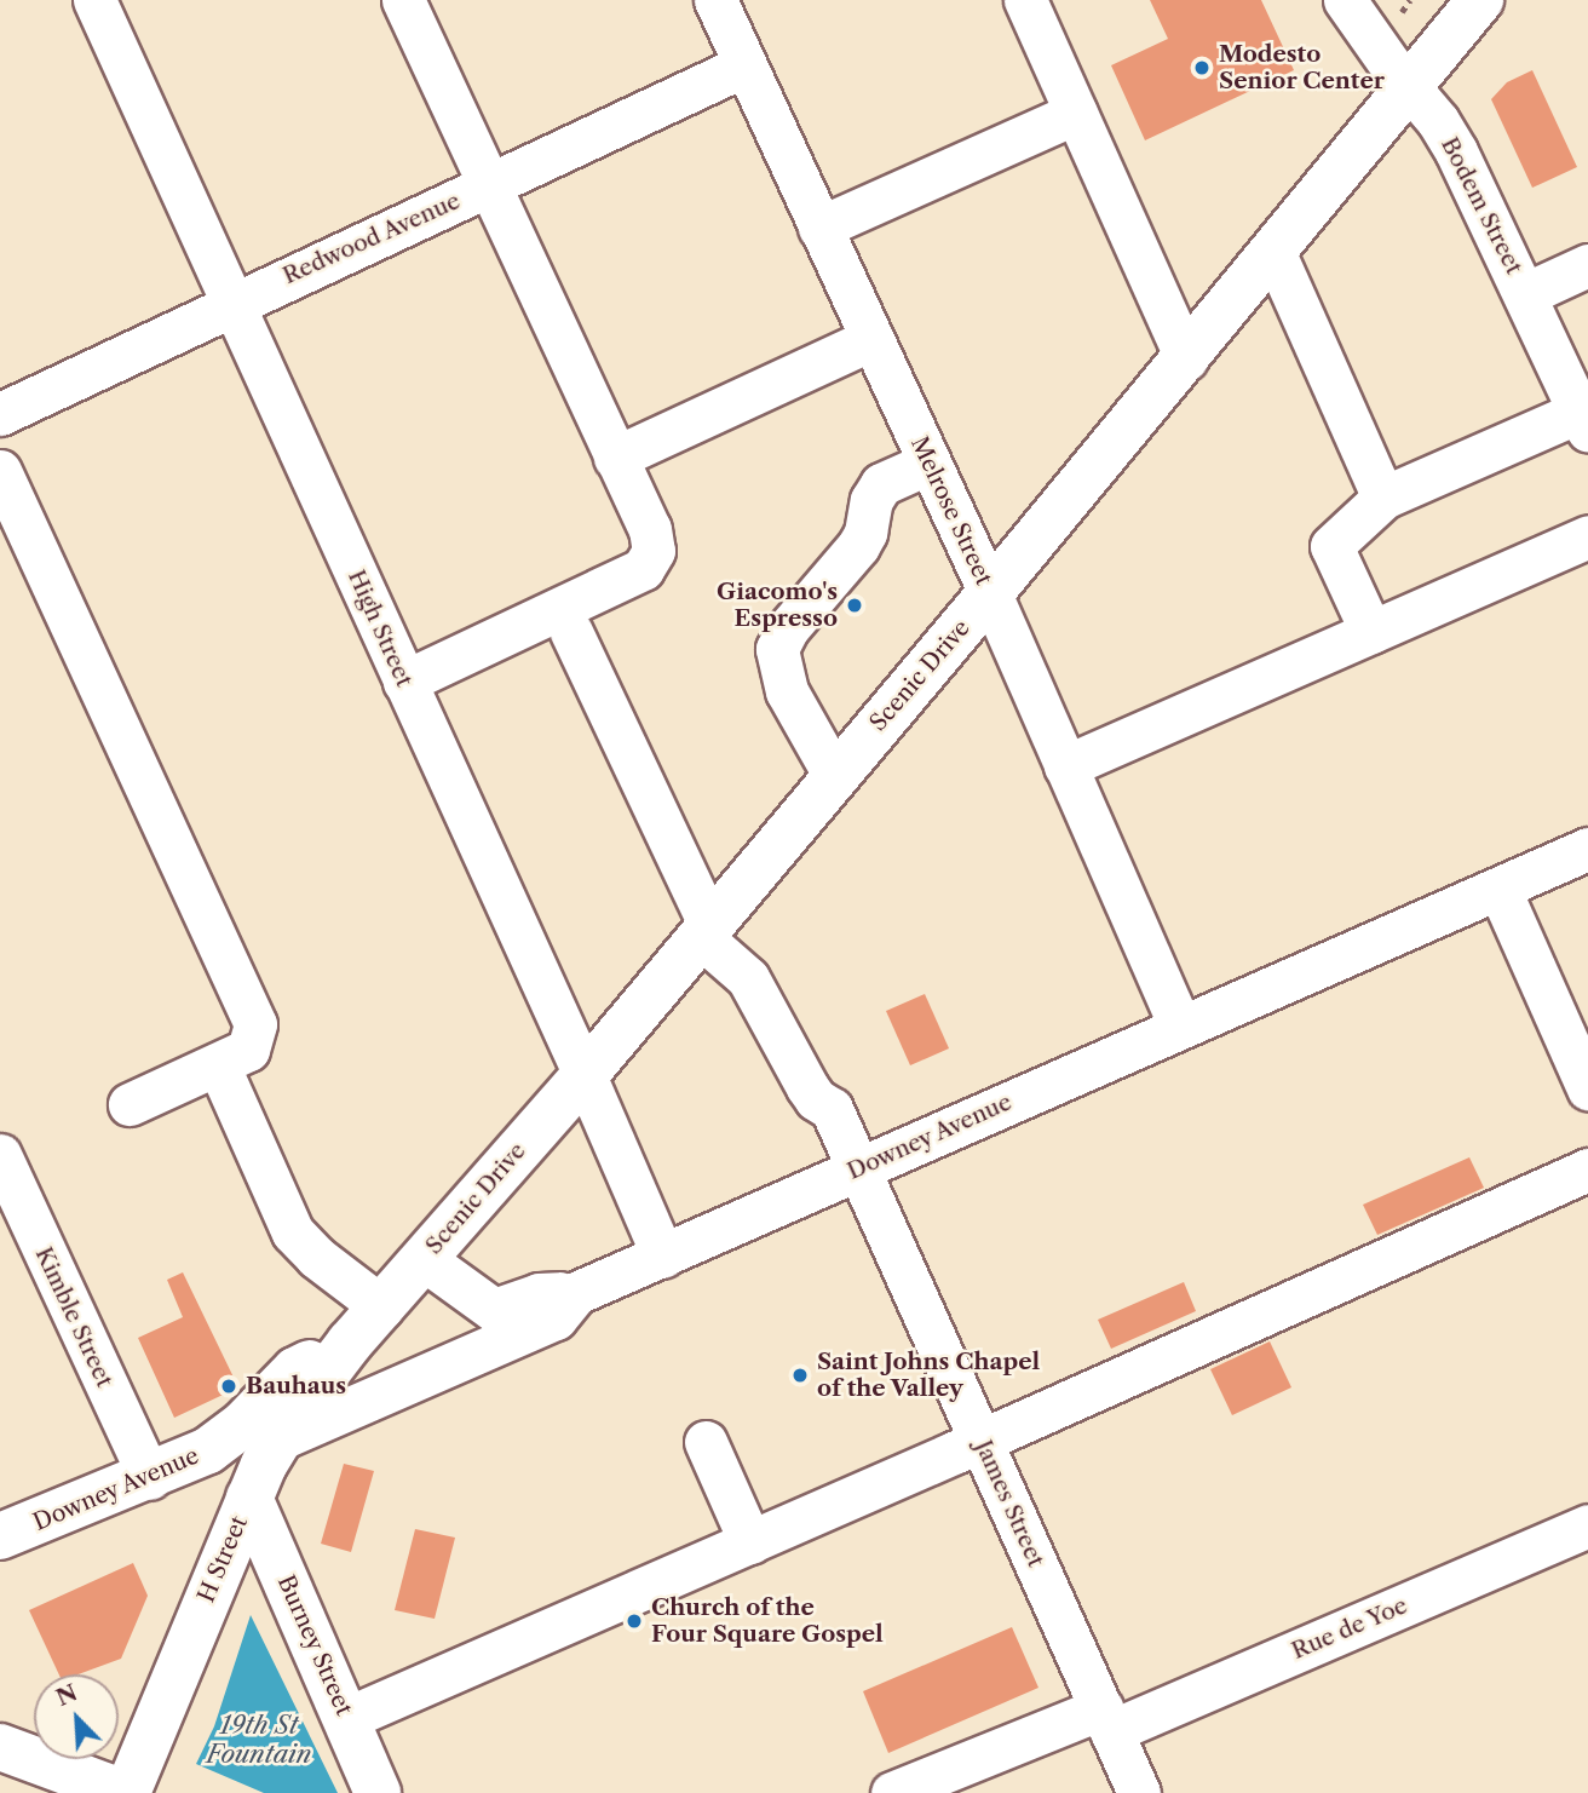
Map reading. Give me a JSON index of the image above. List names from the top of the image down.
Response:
{
  "streets": {
    "main road": [
      "Scenic Drive",
      "Downey Avenue",
      "H Street",
      "Burney Street"
    ],
    "street": [
      "Bodem Street",
      "Redwood Avenue",
      "Melrose Street",
      "High Street",
      "Kimble Street",
      "James Street",
      "Rue de Yoe"
    ]
  },
  "crossings": [
    ["Bodem Street", "Scenic Drive"],
    ["Redwood Avenue", "Melrose Street"],
    ["Redwood Avenue", "High Street"],
    ["Melrose Street", "Scenic Drive"],
    ["Melrose Street", "Downey Avenue"],
    ["High Street", "Scenic Drive"],
    ["High Street", "Downey Avenue"],
    ["Scenic Drive", "Downey Avenue"],
    ["Scenic Drive", "James Street"],
    ["Scenic Drive", "H Street"],
    ["Downey Avenue", "Kimble Street"],
    ["Downey Avenue", "James Street"],
    ["Downey Avenue", "H Street"],
    ["James Street", "Rue de Yoe"],
    ["H Street", "Burney Street"]
  ],
  "water": ["19th St Fountain"],
  "places": [
    "Modesto Senior Center",
    "Giacomo's Espresso",
    "Saint Johns Chapel of the Valley",
    "Bauhaus",
    "Church of the Four Square Gospel"
  ],
  "north": "top left"
}
